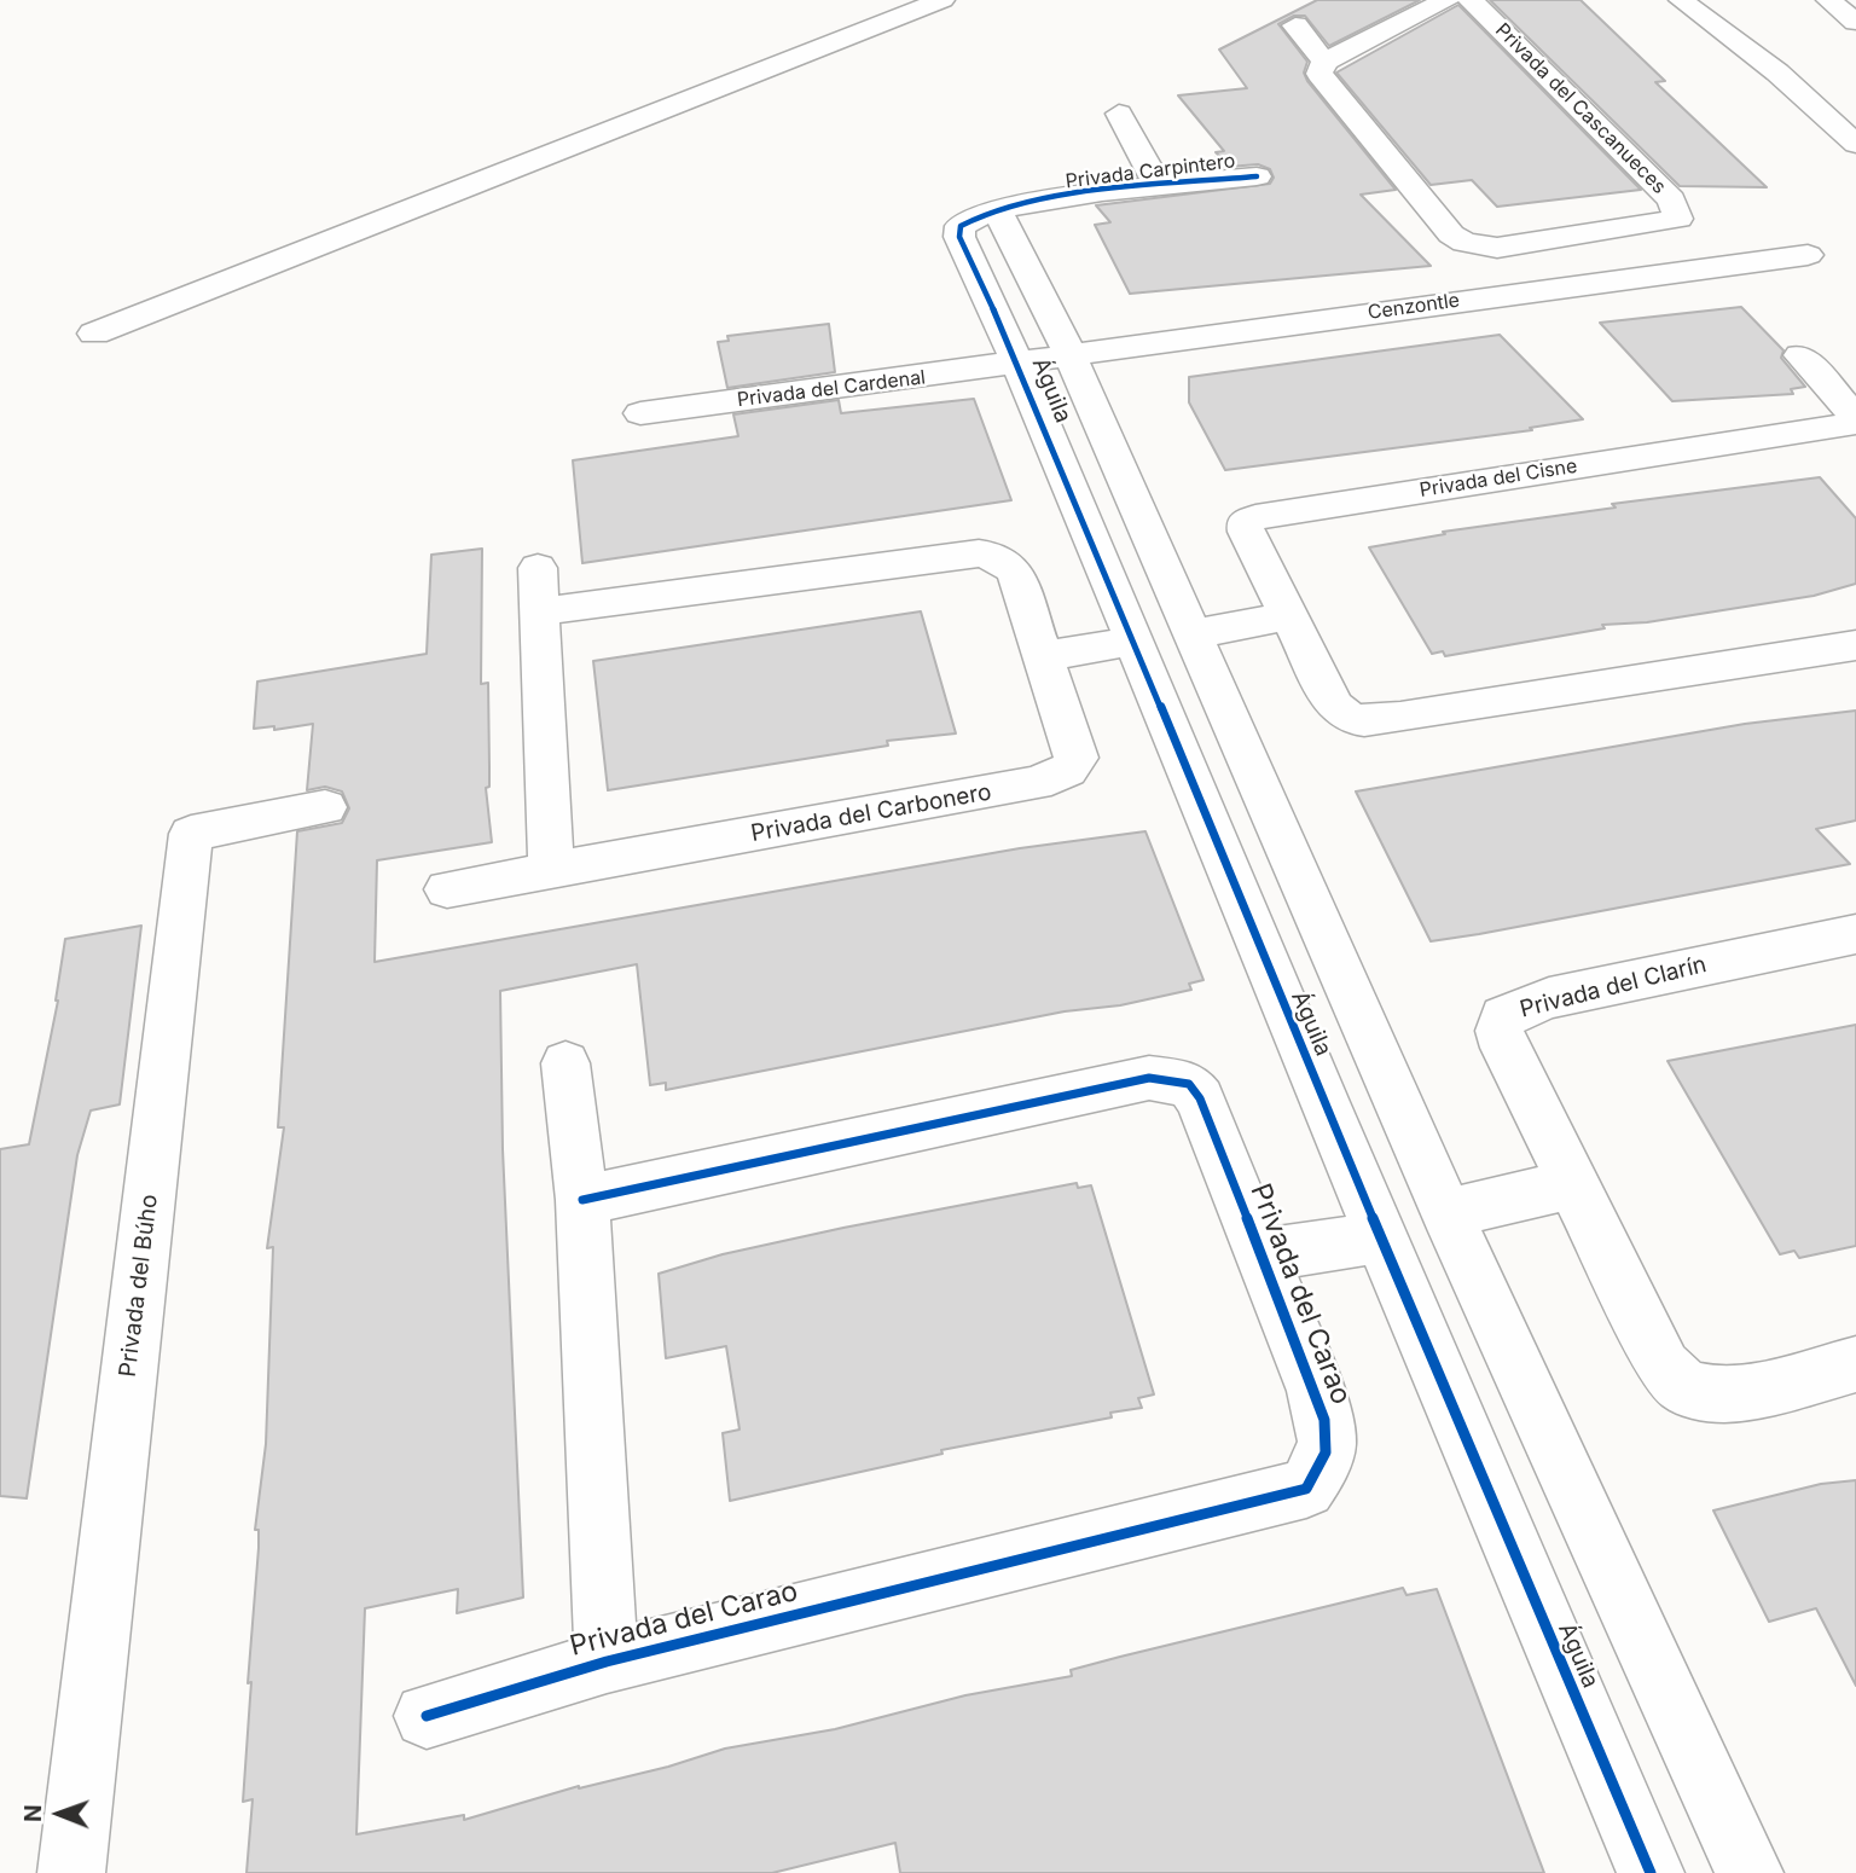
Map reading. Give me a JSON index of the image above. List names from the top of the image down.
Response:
{
  "streets": {
    "street": [
      "Privada del Cascanueces",
      "Privada Carpintero",
      "Cenzontle",
      "Privada del Cardenal",
      "Águila",
      "Privada del Cisne",
      "Privada del Carbonero",
      "Privada del Clarín",
      "Privada del Búho",
      "Privada del Carao"
    ]
  },
  "crossings": [
    ["Privada Carpintero", "Águila"],
    ["Cenzontle", "Privada del Cardenal"],
    ["Cenzontle", "Águila"],
    ["Privada del Cardenal", "Águila"],
    ["Águila", "Privada del Carao"]
  ],
  "north": "left"
}
